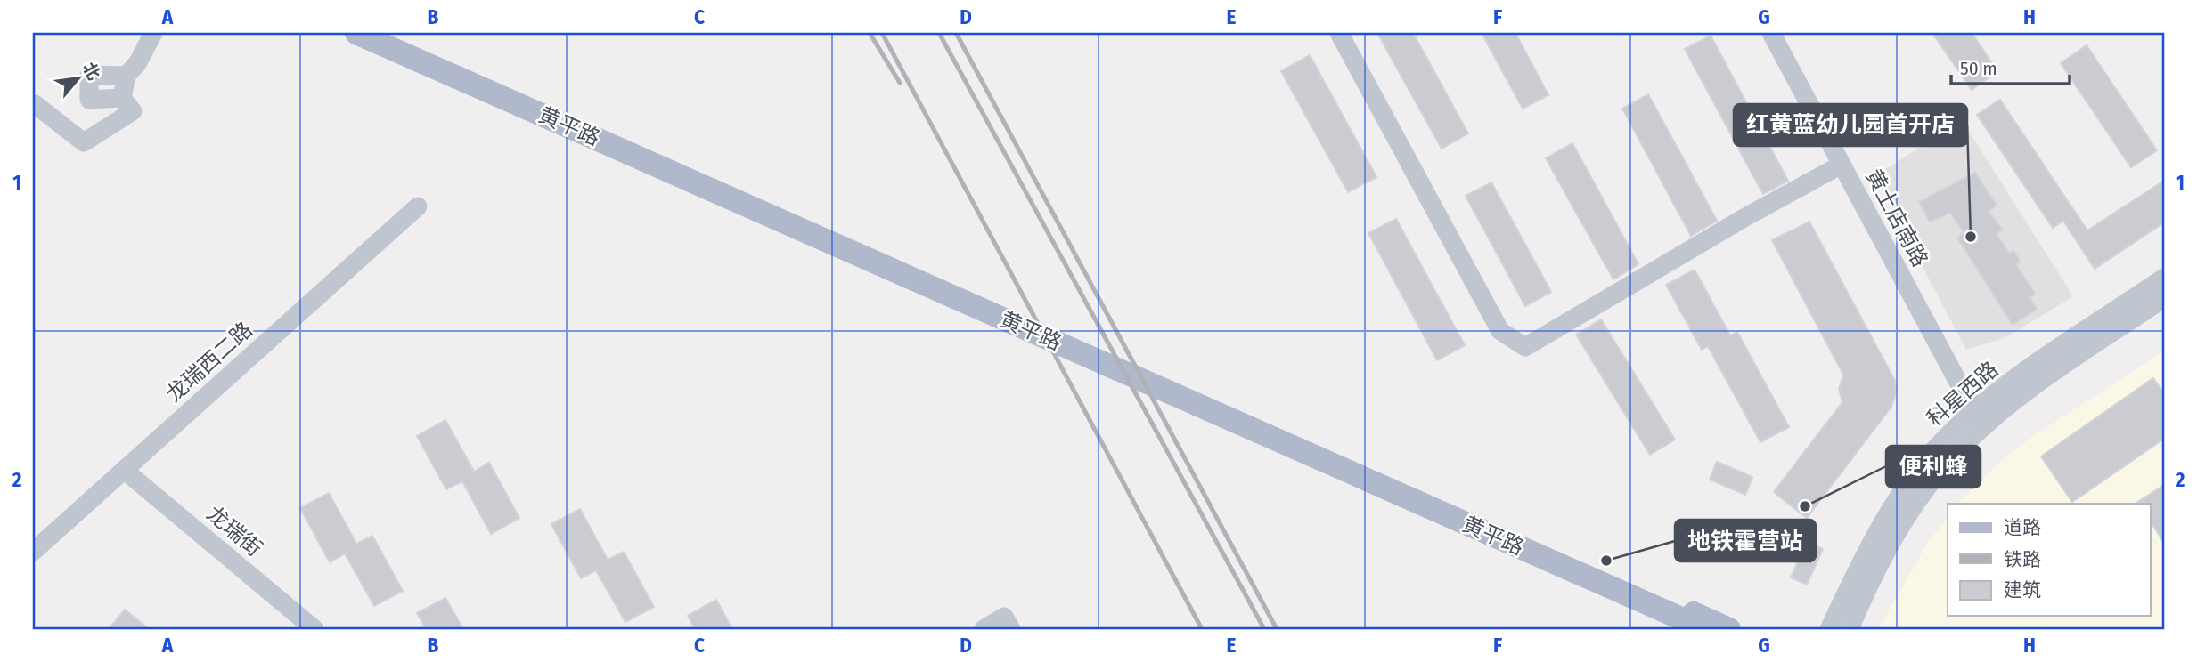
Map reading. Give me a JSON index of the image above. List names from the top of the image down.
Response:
{
  "streets": {
    "main road": ["黄平路"],
    "street": [
      "黄土店南路",
      "龙瑞西二路",
      "科星西路",
      "龙瑞街"
    ]
  },
  "crossings": [
    ["黄土店南路", "科星西路"],
    ["龙瑞西二路", "龙瑞街"]
  ],
  "places": ["红黄蓝幼儿园首开店", "便利蜂", "地铁霍营站"],
  "legend": ["道路", "铁路", "建筑"],
  "scale_bar": "50 m",
  "north": "top right",
  "grid": {
    "columns": [
      "A",
      "B",
      "C",
      "D",
      "E",
      "F",
      "G",
      "H"
    ],
    "rows": ["1", "2"]
  }
}
